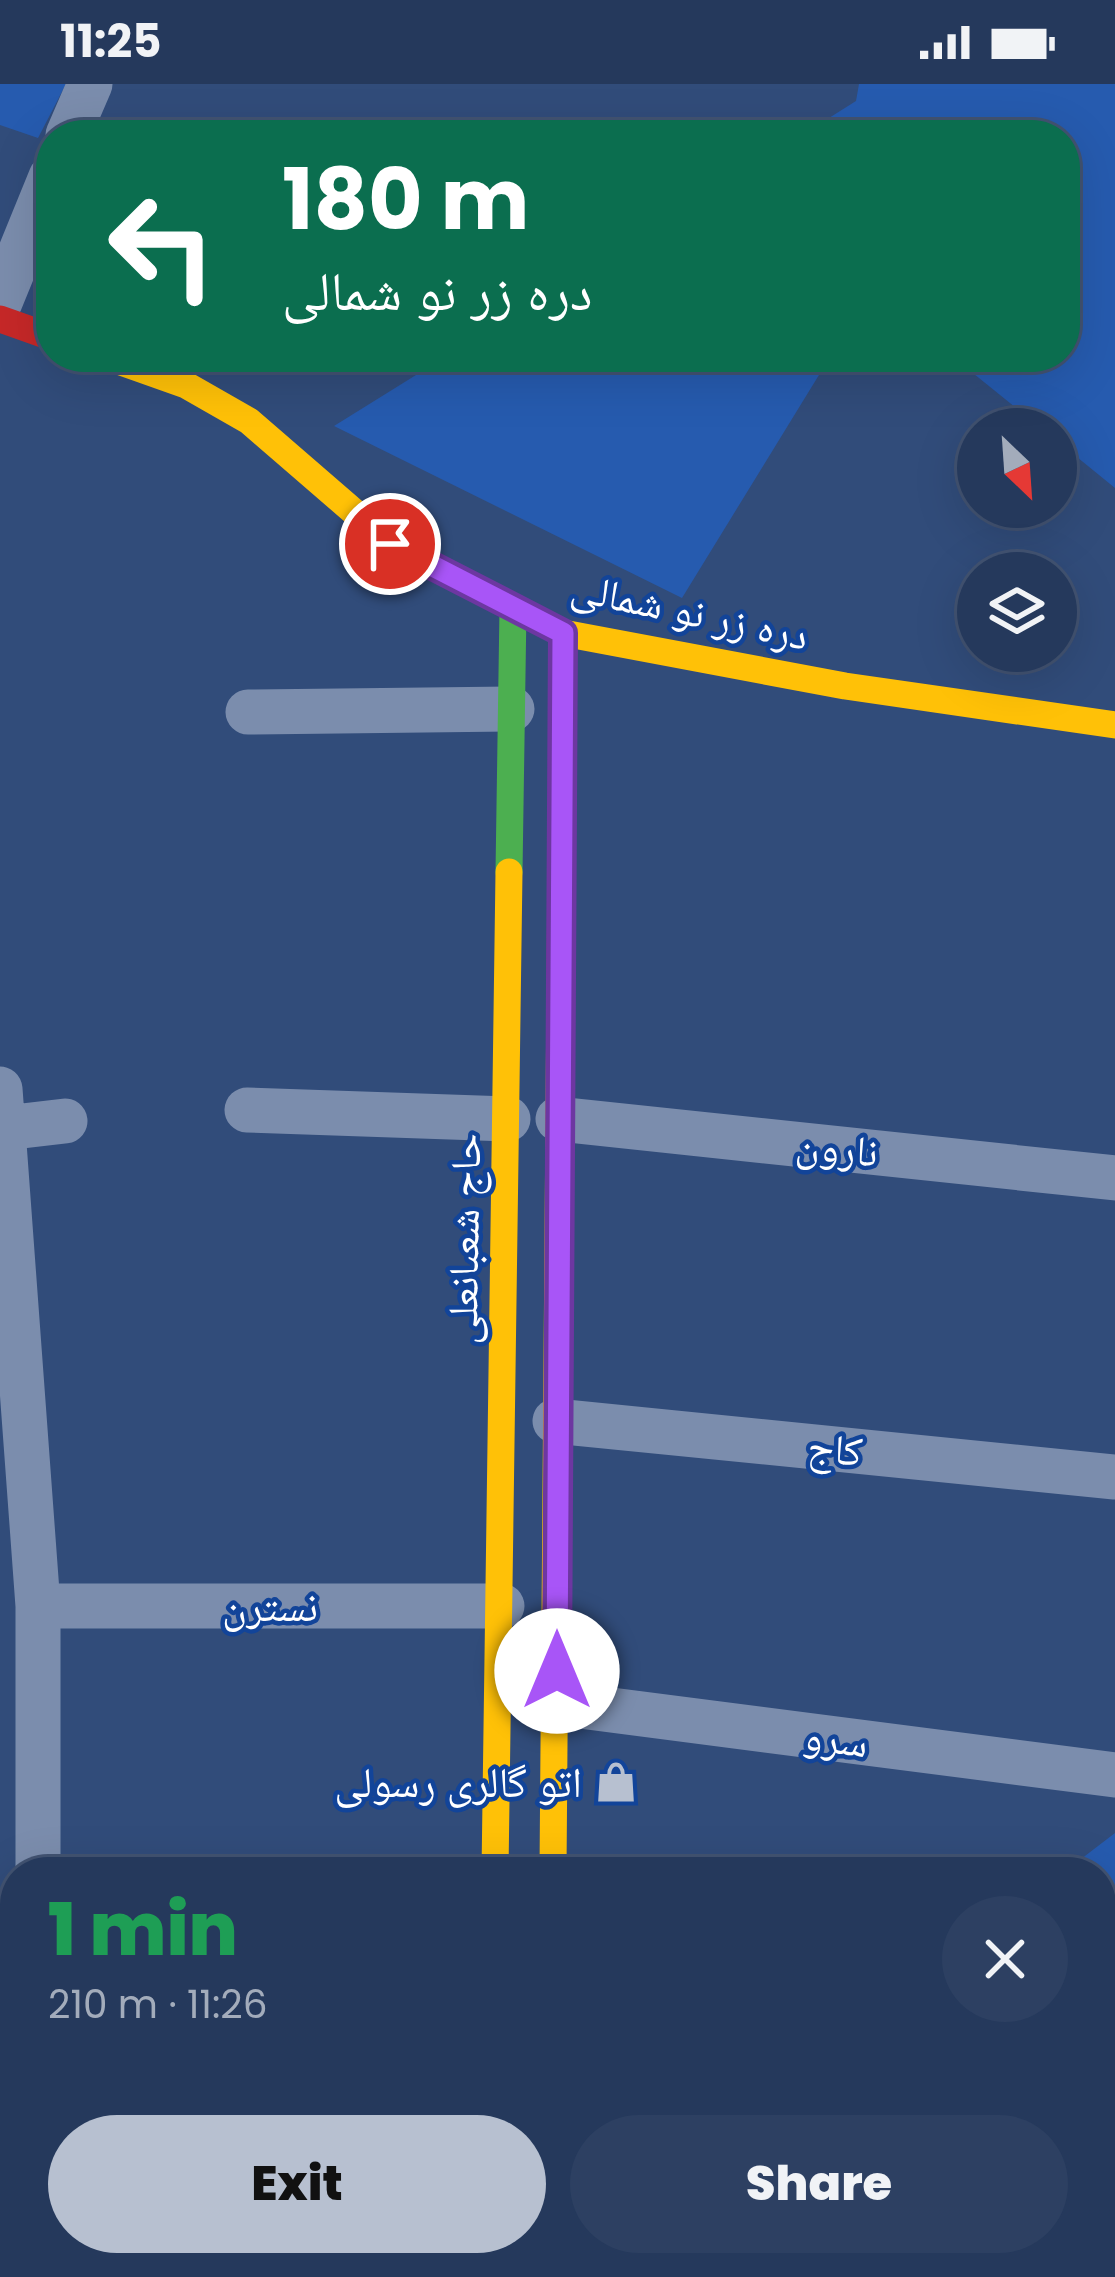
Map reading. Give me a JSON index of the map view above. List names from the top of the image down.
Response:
{
  "streets": {
    "street": [
      "دره زر نو شمالی",
      "نارون",
      "حاج شعبانعلی",
      "کاج",
      "نسترن",
      "سرو"
    ]
  },
  "crossings": [
    ["دره زر نو شمالی", "حاج شعبانعلی"],
    ["حاج شعبانعلی", "نسترن"]
  ],
  "places": {
    "shop": ["اتو گالری رسولی"]
  },
  "north": "bottom right",
  "page": {
    "status": "11:25",
    "turn": ["180 m", "دره زر نو شمالی"],
    "heading": ["1 min", "210 m · 11:26"],
    "buttons": ["Exit", "Share"]
  }
}
